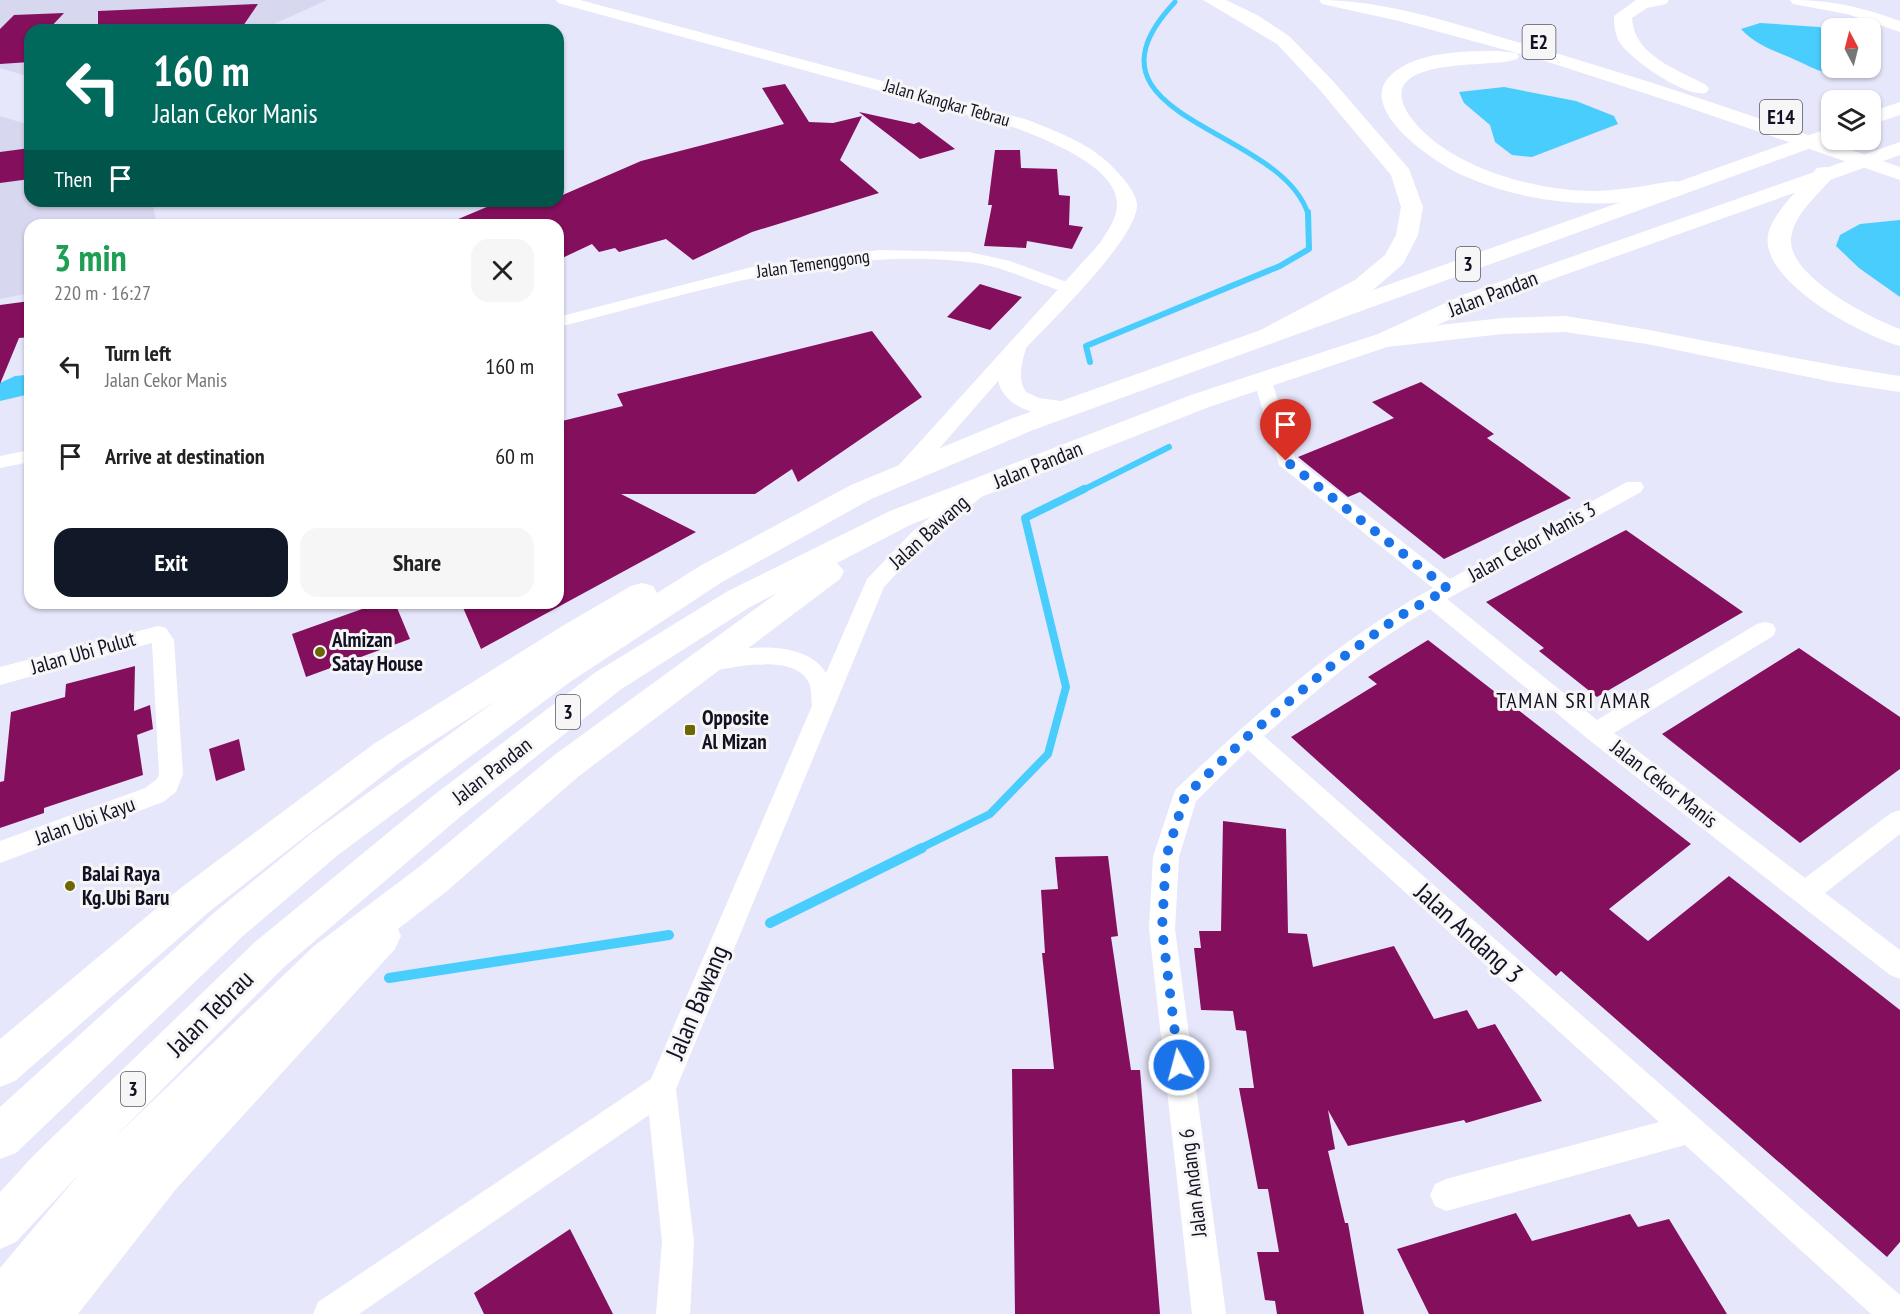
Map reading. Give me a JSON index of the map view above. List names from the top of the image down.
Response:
{
  "streets": {
    "highway": [
      "E2",
      "E14",
      "3",
      "Jalan Pandan",
      "Jalan Tebrau"
    ],
    "street": [
      "Jalan Kangkar Tebrau",
      "Jalan Temenggong",
      "Jalan Bawang",
      "Jalan Cekor Manis 3",
      "Jalan Ubi Pulut",
      "Jalan Cekor Manis",
      "Jalan Ubi Kayu",
      "Jalan Andang 3",
      "Jalan Andang 6"
    ]
  },
  "crossings": [
    ["E2", "E14"],
    ["Jalan Kangkar Tebrau", "Jalan Temenggong"],
    ["Jalan Kangkar Tebrau", "Jalan Pandan"],
    ["Jalan Pandan", "Jalan Bawang"],
    ["Jalan Pandan", "Jalan Cekor Manis"],
    ["Jalan Pandan", "Jalan Tebrau"],
    ["Jalan Cekor Manis 3", "Jalan Cekor Manis"],
    ["Jalan Cekor Manis 3", "Jalan Andang 6"],
    ["Jalan Ubi Pulut", "Jalan Ubi Kayu"],
    ["Jalan Cekor Manis", "Jalan Andang 6"],
    ["Jalan Andang 3", "Jalan Andang 6"]
  ],
  "districts": ["TAMAN SRI AMAR"],
  "places": {
    "other": ["Almizan Satay House", "Balai Raya Kg.Ubi Baru"],
    "transit": ["Opposite Al Mizan"]
  },
  "north": "top",
  "page": {
    "turn": ["160 m", "Jalan Cekor Manis"],
    "then": "Then",
    "heading": ["3 min", "220 m · 16:27"],
    "list": [
      {
        "name": "Turn left",
        "note": "Jalan Cekor Manis",
        "value": "160 m"
      },
      {
        "name": "Arrive at destination",
        "value": "60 m"
      }
    ],
    "buttons": ["Exit", "Share"]
  }
}
